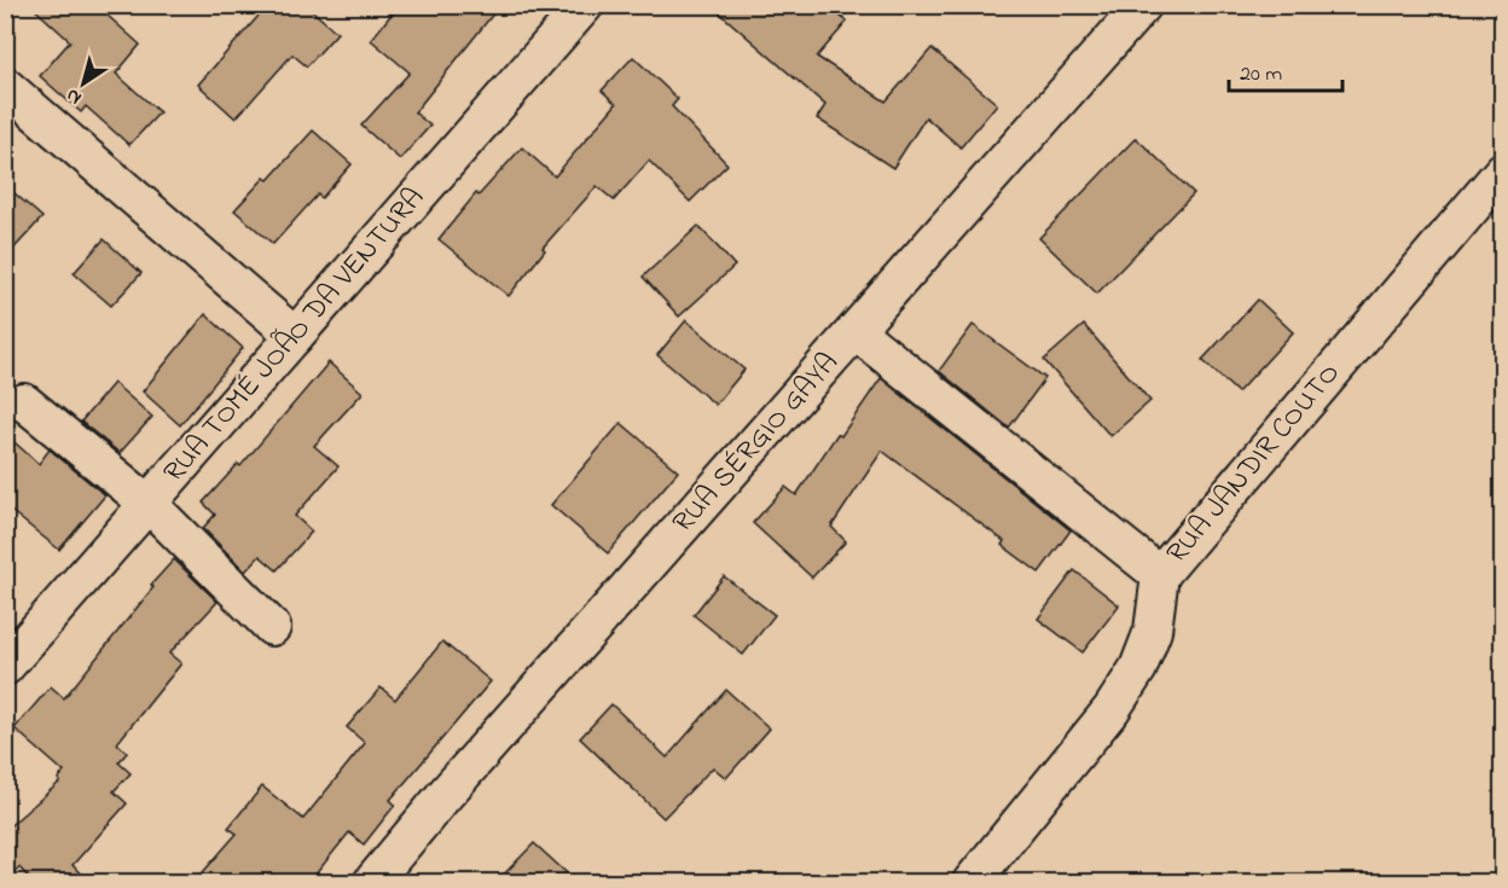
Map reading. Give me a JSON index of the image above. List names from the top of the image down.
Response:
{
  "streets": {
    "street": ["RUA TOMÉ JOÃO DA VENTURA", "RUA SÉRGIO GAYA", "RUA JANDIR COUTO"]
  },
  "scale_bar": "20 m",
  "north": "bottom left"
}
